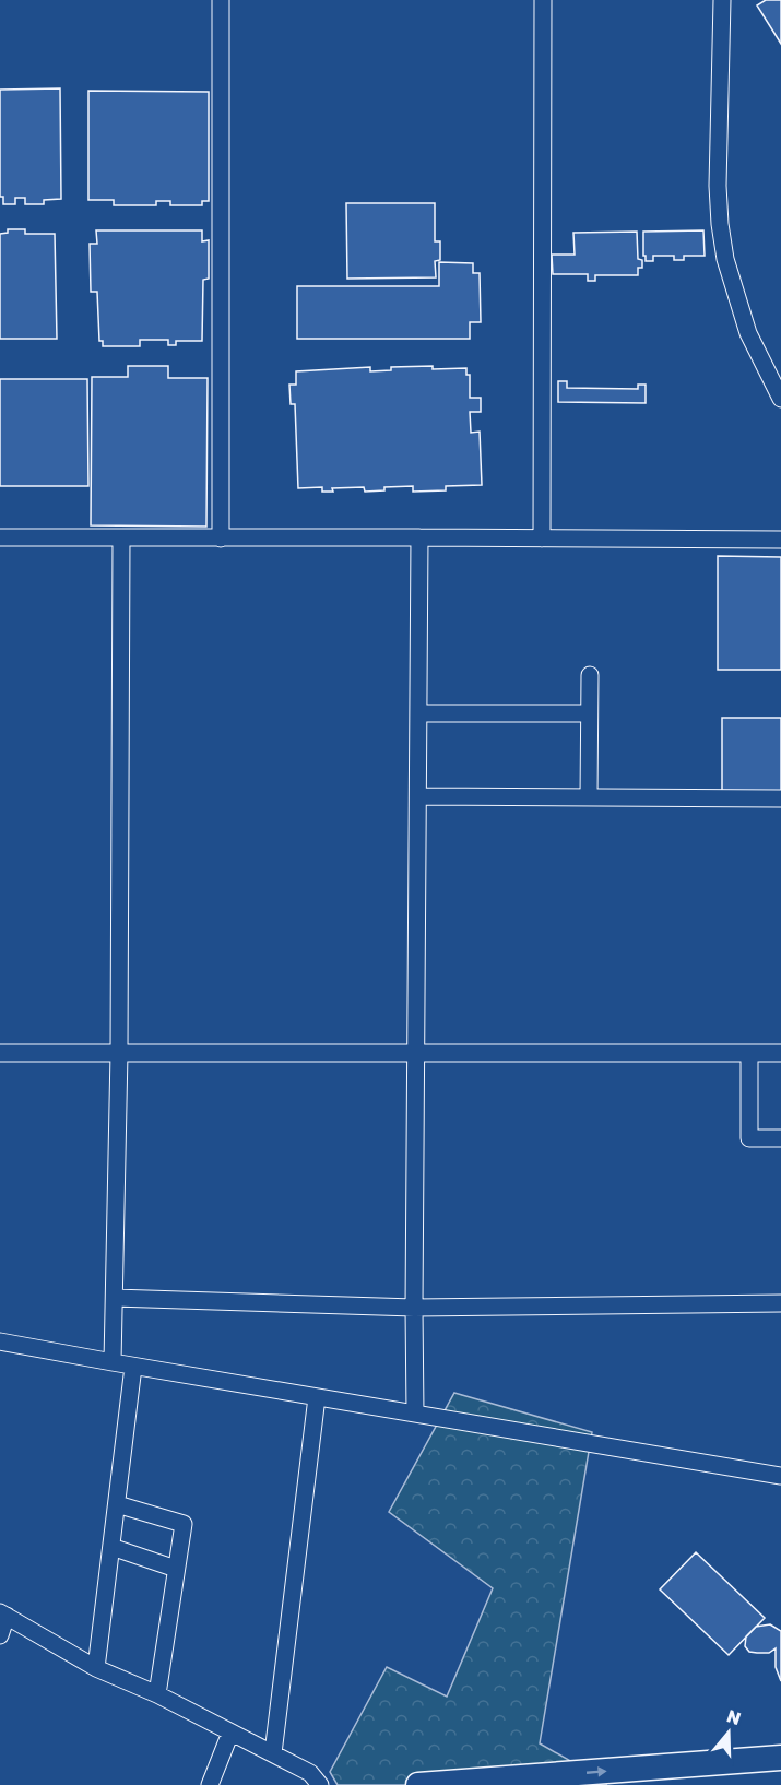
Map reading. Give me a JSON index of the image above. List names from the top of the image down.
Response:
{
  "north": "top"
}
